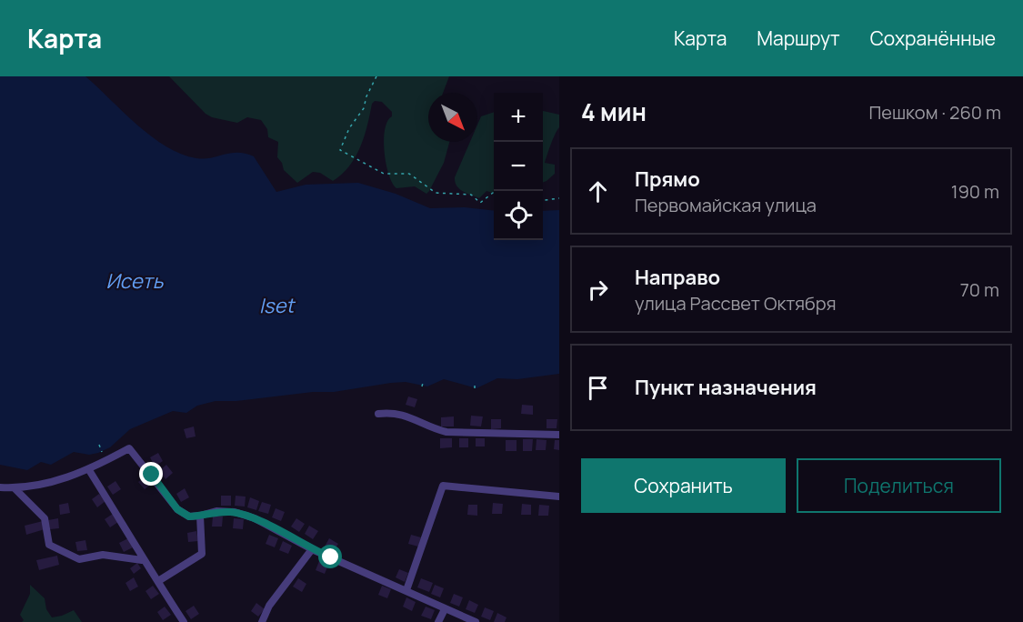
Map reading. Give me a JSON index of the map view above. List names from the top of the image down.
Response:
{
  "water": ["Исеть", "Iset"],
  "north": "bottom right",
  "page": {
    "header": "Карта",
    "nav": ["Карта", "Маршрут", "Сохранённые"],
    "heading": ["4 мин", "Пешком · 260 m"],
    "map_buttons": ["+", "−"],
    "list": [
      ["Прямо", "Первомайская улица", "190 m"],
      ["Направо", "улица Рассвет Октября", "70 m"],
      "Пункт назначения"
    ],
    "buttons": ["Сохранить", "Поделиться"]
  }
}
